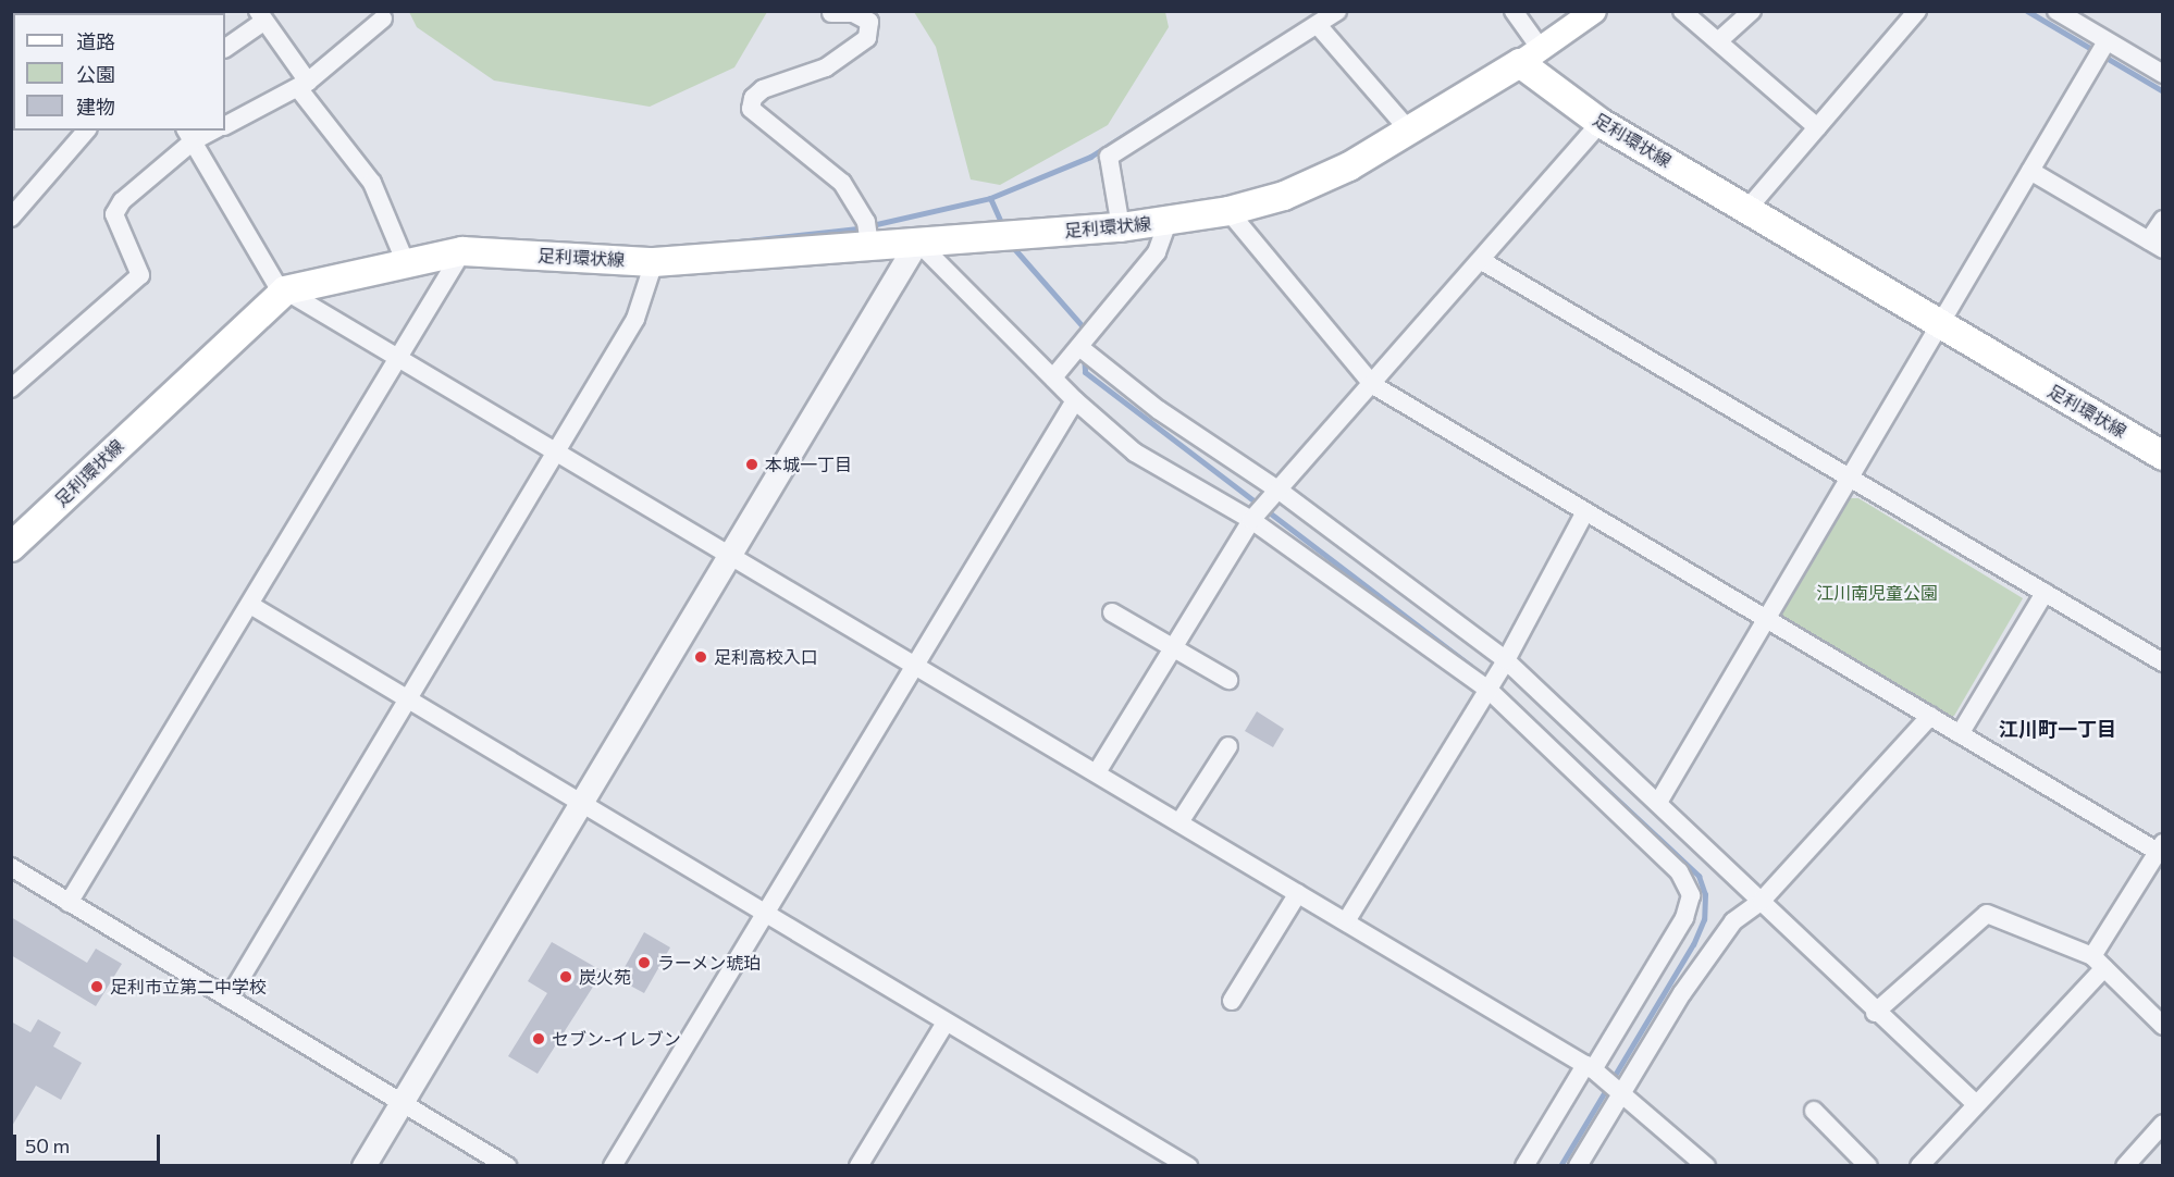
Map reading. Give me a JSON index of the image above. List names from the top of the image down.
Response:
{
  "streets": {
    "main road": ["足利環状線"]
  },
  "districts": ["江川町一丁目"],
  "parks": ["江川南児童公園"],
  "places": [
    "本城一丁目",
    "足利高校入口",
    "ラーメン琥珀",
    "炭火苑",
    "足利市立第二中学校",
    "セブン-イレブン"
  ],
  "legend": ["道路", "公園", "建物"],
  "scale_bar": "50 m"
}
